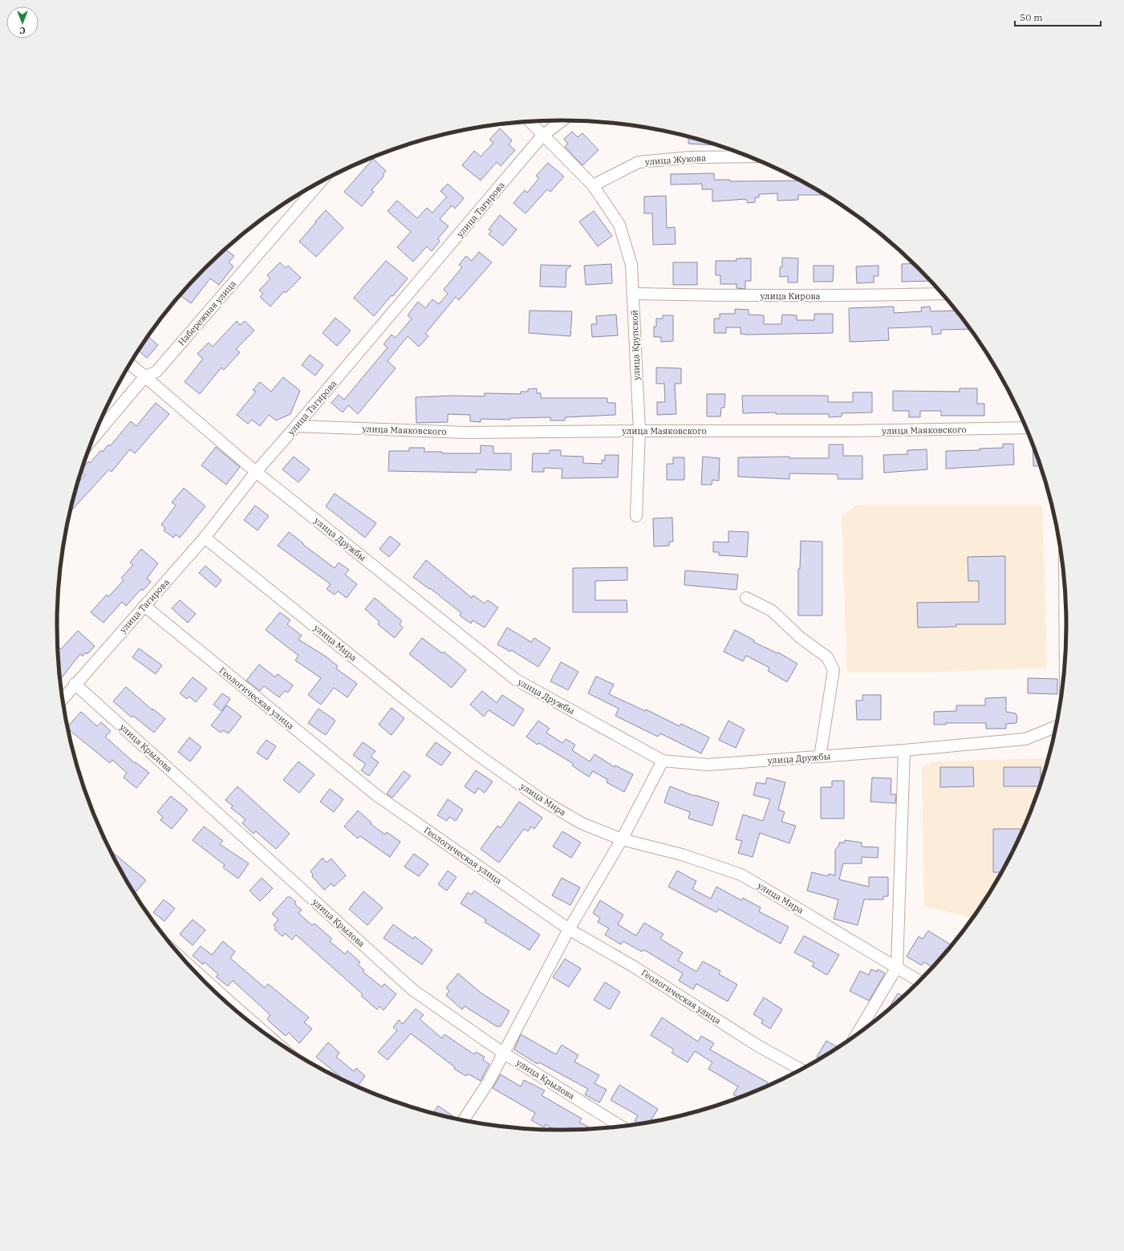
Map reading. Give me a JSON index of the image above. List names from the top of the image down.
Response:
{
  "streets": {
    "street": [
      "улица Жукова",
      "улица Тагирова",
      "улица Кирова",
      "Набережная улица",
      "улица Крупской",
      "улица Маяковского",
      "улица Дружбы",
      "улица Мира",
      "Геологическая улица",
      "улица Крылова"
    ]
  },
  "crossings": [
    ["улица Жукова", "улица Крупской"],
    ["улица Тагирова", "улица Маяковского"],
    ["улица Тагирова", "улица Дружбы"],
    ["улица Тагирова", "улица Мира"],
    ["улица Тагирова", "Геологическая улица"],
    ["улица Тагирова", "улица Крылова"],
    ["улица Кирова", "улица Крупской"],
    ["Набережная улица", "улица Дружбы"],
    ["улица Крупской", "улица Маяковского"]
  ],
  "scale_bar": "50 m",
  "north": "bottom"
}
